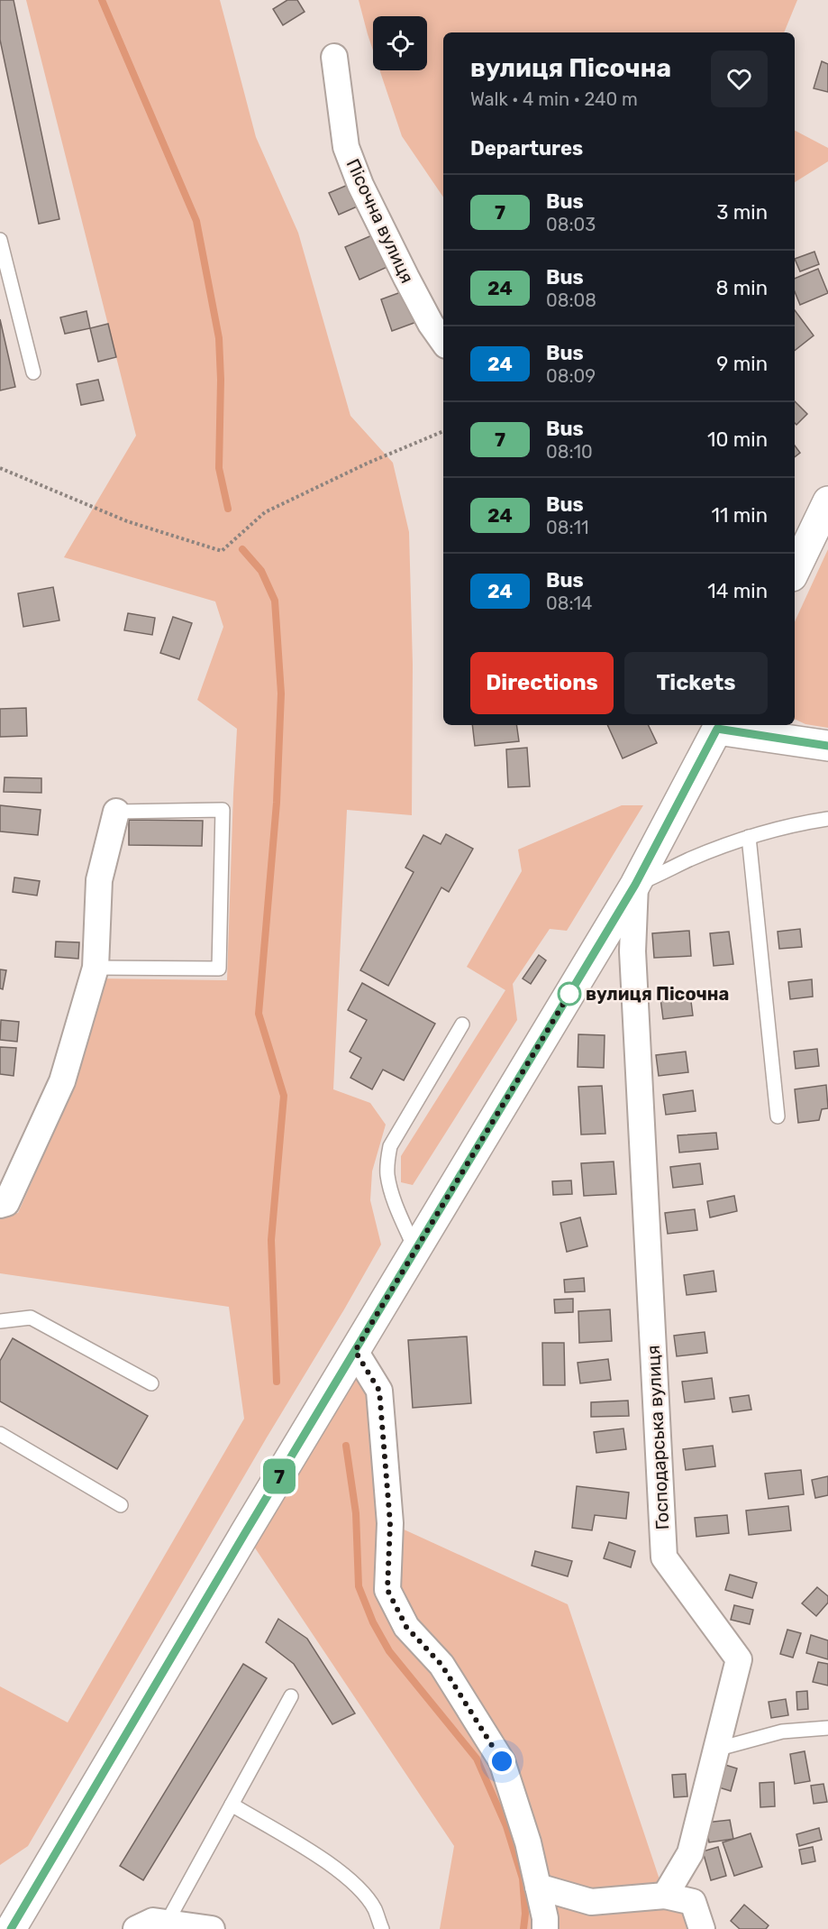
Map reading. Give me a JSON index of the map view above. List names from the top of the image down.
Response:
{
  "streets": {
    "street": ["Пісочна вулиця", "Господарська вулиця"]
  },
  "places": ["вулиця Пісочна"],
  "lines": ["bus line 7"],
  "page": {
    "on_map": "7",
    "heading": [
      ["вулиця Пісочна", "Walk · 4 min · 240 m"],
      "Departures"
    ],
    "list": [
      {
        "mark": "7",
        "name": "Bus",
        "note": "08:03",
        "value": "3 min"
      },
      {
        "mark": "24",
        "name": "Bus",
        "note": "08:08",
        "value": "8 min"
      },
      {
        "mark": "24",
        "name": "Bus",
        "note": "08:09",
        "value": "9 min"
      },
      {
        "mark": "7",
        "name": "Bus",
        "note": "08:10",
        "value": "10 min"
      },
      {
        "mark": "24",
        "name": "Bus",
        "note": "08:11",
        "value": "11 min"
      },
      {
        "mark": "24",
        "name": "Bus",
        "note": "08:14",
        "value": "14 min"
      }
    ],
    "buttons": ["Directions", "Tickets"]
  }
}
